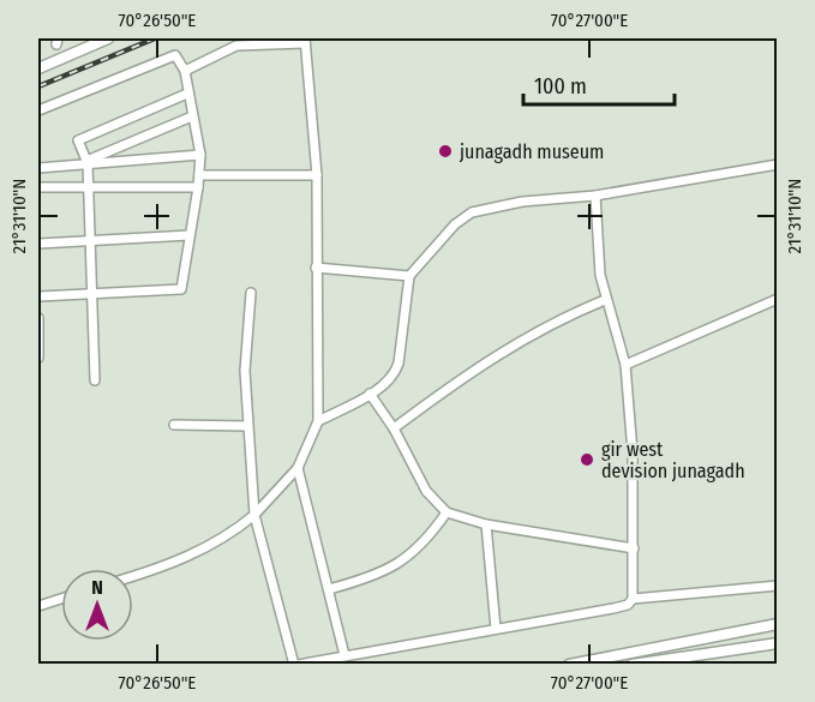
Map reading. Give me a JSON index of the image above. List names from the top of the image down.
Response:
{
  "places": ["junagadh museum", "gir west devision junagadh"],
  "scale_bar": "100 m",
  "north": "top",
  "coordinates": ["70°26'50\"E", "70°27'00\"E", "21°31'10\"N"]
}
